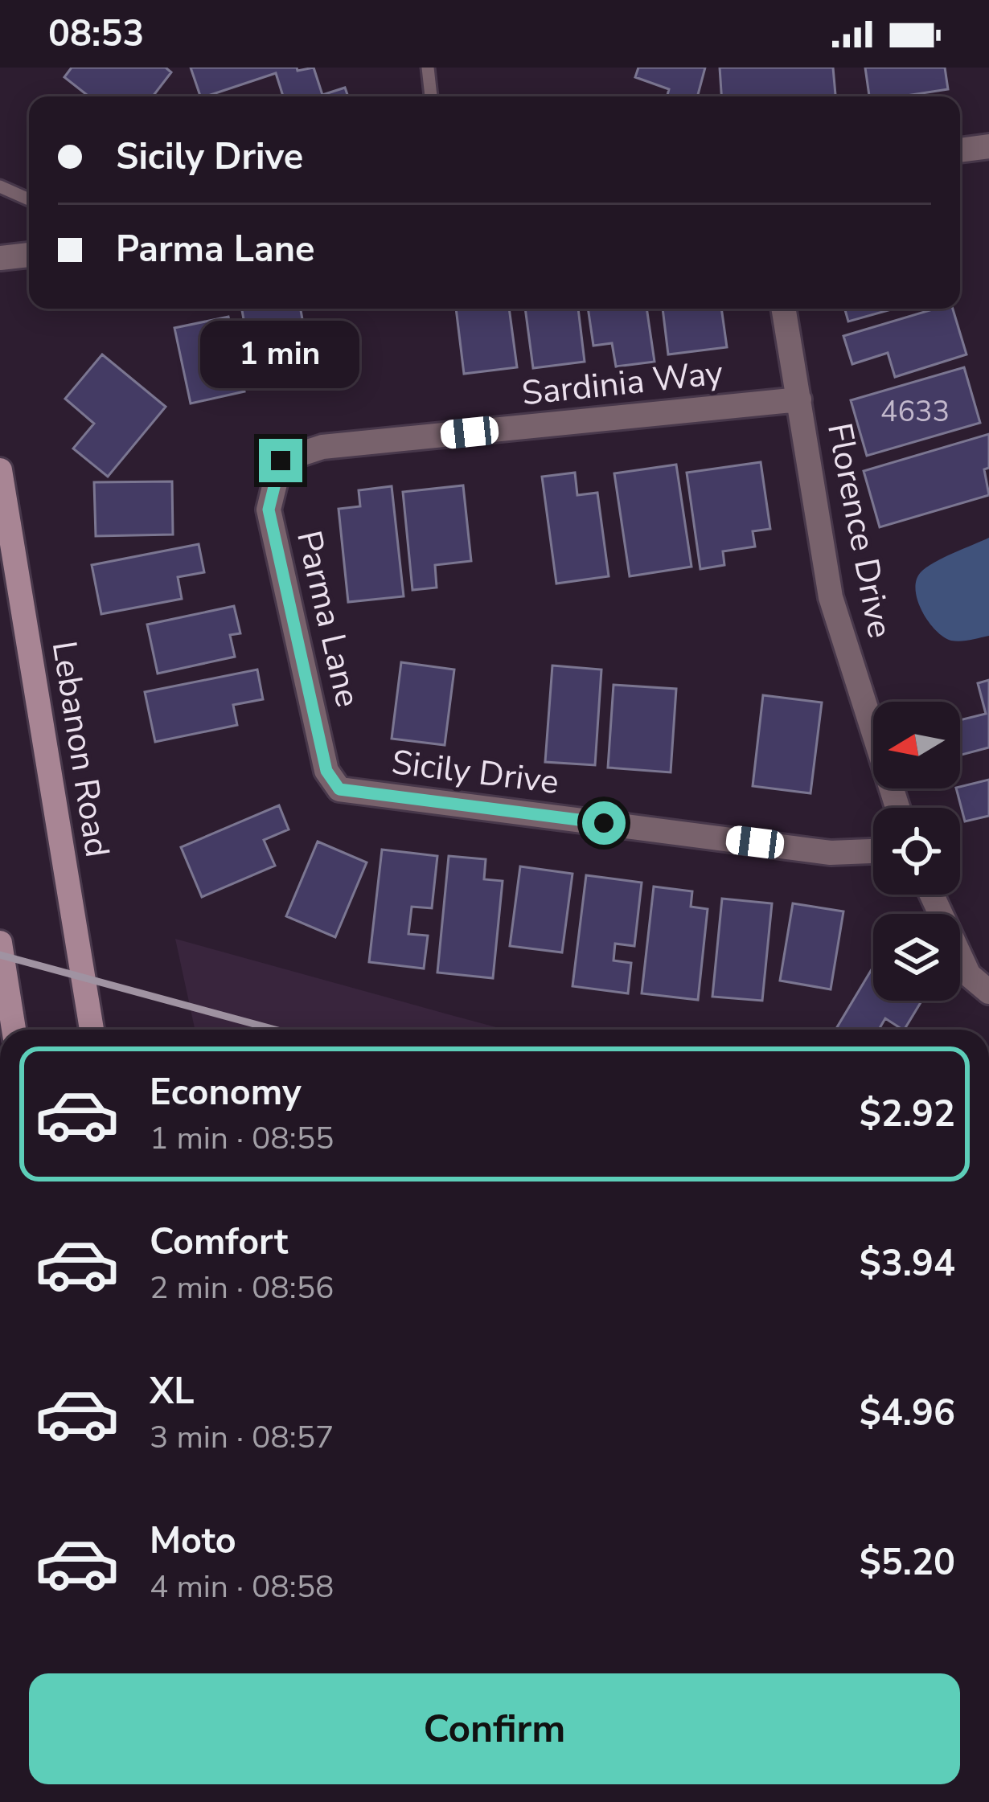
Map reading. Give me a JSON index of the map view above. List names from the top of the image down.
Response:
{
  "streets": {
    "main road": ["Lebanon Road"],
    "street": [
      "Sardinia Way",
      "Florence Drive",
      "Parma Lane",
      "Sicily Drive"
    ]
  },
  "crossings": [
    ["Sardinia Way", "Florence Drive"],
    ["Sardinia Way", "Parma Lane"],
    ["Parma Lane", "Sicily Drive"]
  ],
  "house_numbers": ["4633"],
  "north": "left",
  "page": {
    "status": "08:53",
    "banner": ["Sicily Drive", "Parma Lane"],
    "bubble": "1 min",
    "list": [
      {
        "name": "Economy",
        "note": "1 min · 08:55",
        "value": "$2.92"
      },
      {
        "name": "Comfort",
        "note": "2 min · 08:56",
        "value": "$3.94"
      },
      {
        "name": "XL",
        "note": "3 min · 08:57",
        "value": "$4.96"
      },
      {
        "name": "Moto",
        "note": "4 min · 08:58",
        "value": "$5.20"
      }
    ],
    "buttons": "Confirm"
  }
}
